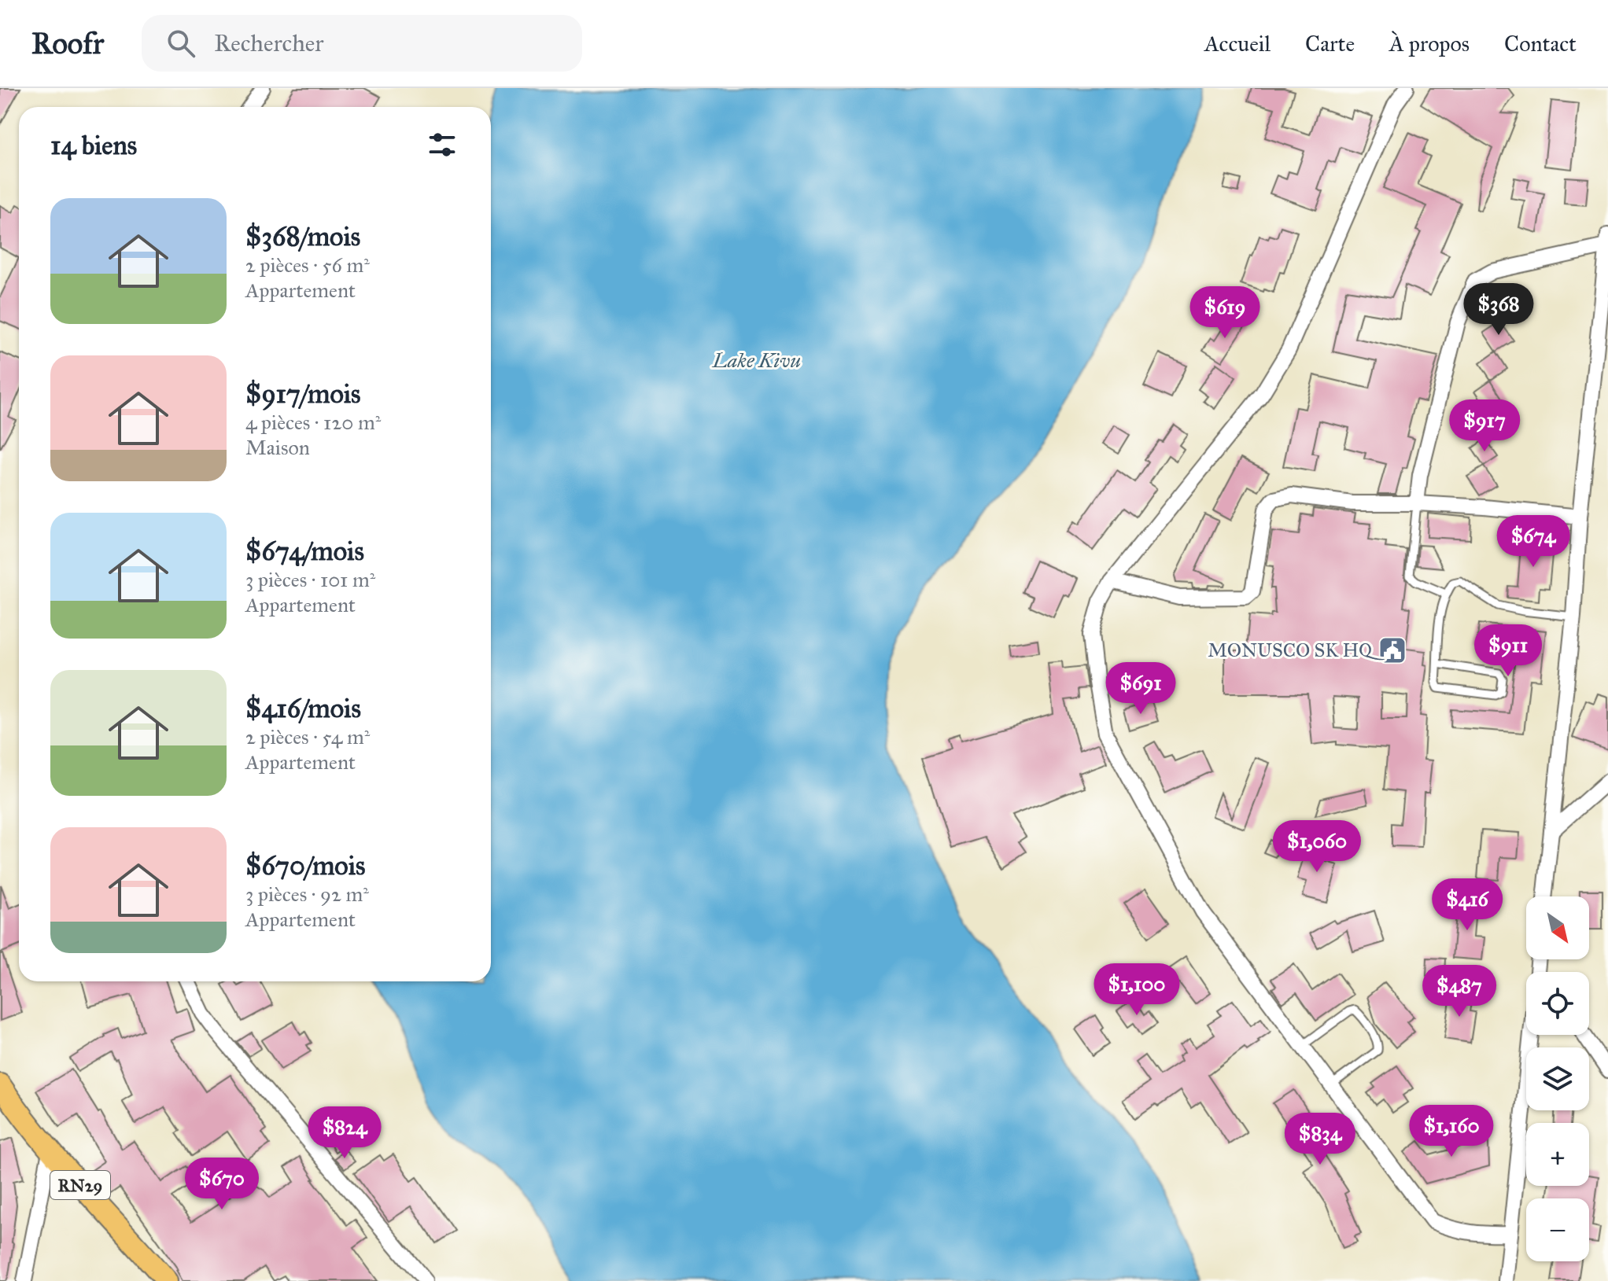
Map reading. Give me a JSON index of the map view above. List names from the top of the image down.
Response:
{
  "streets": {
    "main road": ["RN29"]
  },
  "water": ["Lake Kivu"],
  "places": {
    "public building": ["MONUSCO SK HQ"]
  },
  "north": "bottom right",
  "page": {
    "header": "Roofr",
    "search": "Rechercher",
    "nav": [
      "Accueil",
      "Carte",
      "À propos",
      "Contact"
    ],
    "heading": "14 biens",
    "list": [
      {
        "name": "$368/mois",
        "note": "2 pièces · 56 m² · Appartement"
      },
      {
        "name": "$917/mois",
        "note": "4 pièces · 120 m² · Maison"
      },
      {
        "name": "$674/mois",
        "note": "3 pièces · 101 m² · Appartement"
      },
      {
        "name": "$416/mois",
        "note": "2 pièces · 54 m² · Appartement"
      },
      {
        "name": "$670/mois",
        "note": "3 pièces · 92 m² · Appartement"
      }
    ],
    "price": [
      "$368",
      "$619",
      "$917",
      "$674",
      "$911",
      "$691",
      "$1,060",
      "$416",
      "$1,100",
      "$487",
      "$1,160",
      "$824",
      "$834",
      "$670"
    ],
    "map_buttons": ["+", "−"]
  }
}
